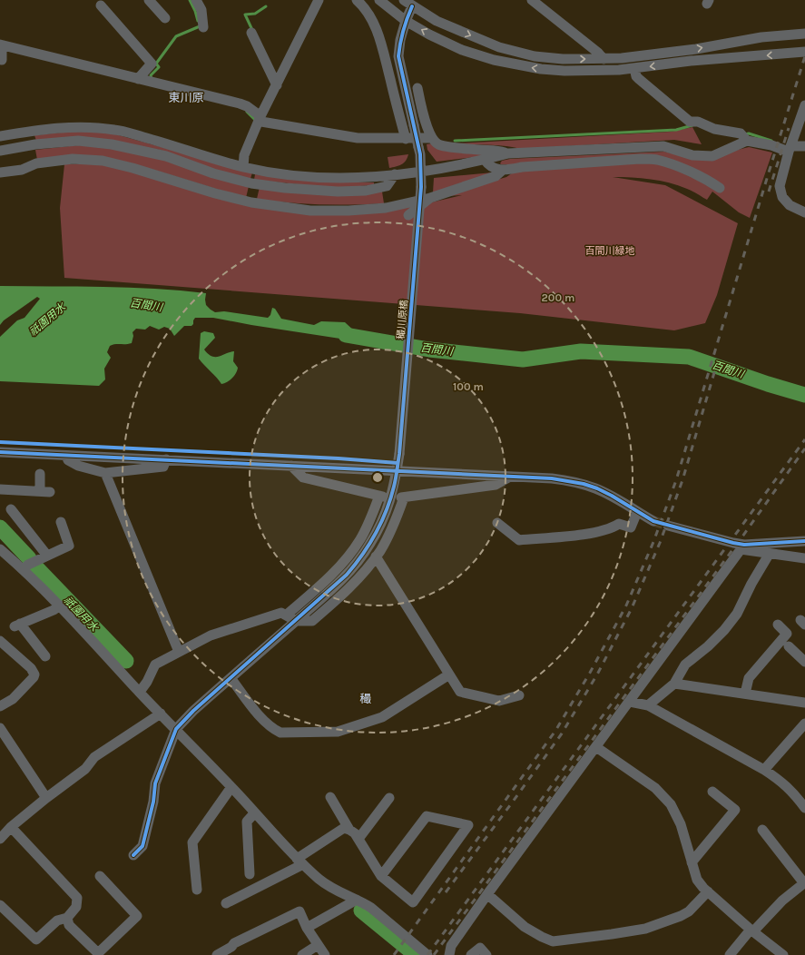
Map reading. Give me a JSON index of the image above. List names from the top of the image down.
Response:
{
  "streets": {
    "street": ["穝川原橋"]
  },
  "districts": ["東川原", "穝"],
  "water": ["百間川", "祇園用水"],
  "parks": ["百間川緑地"],
  "rings": ["200 m", "100 m"]
}
